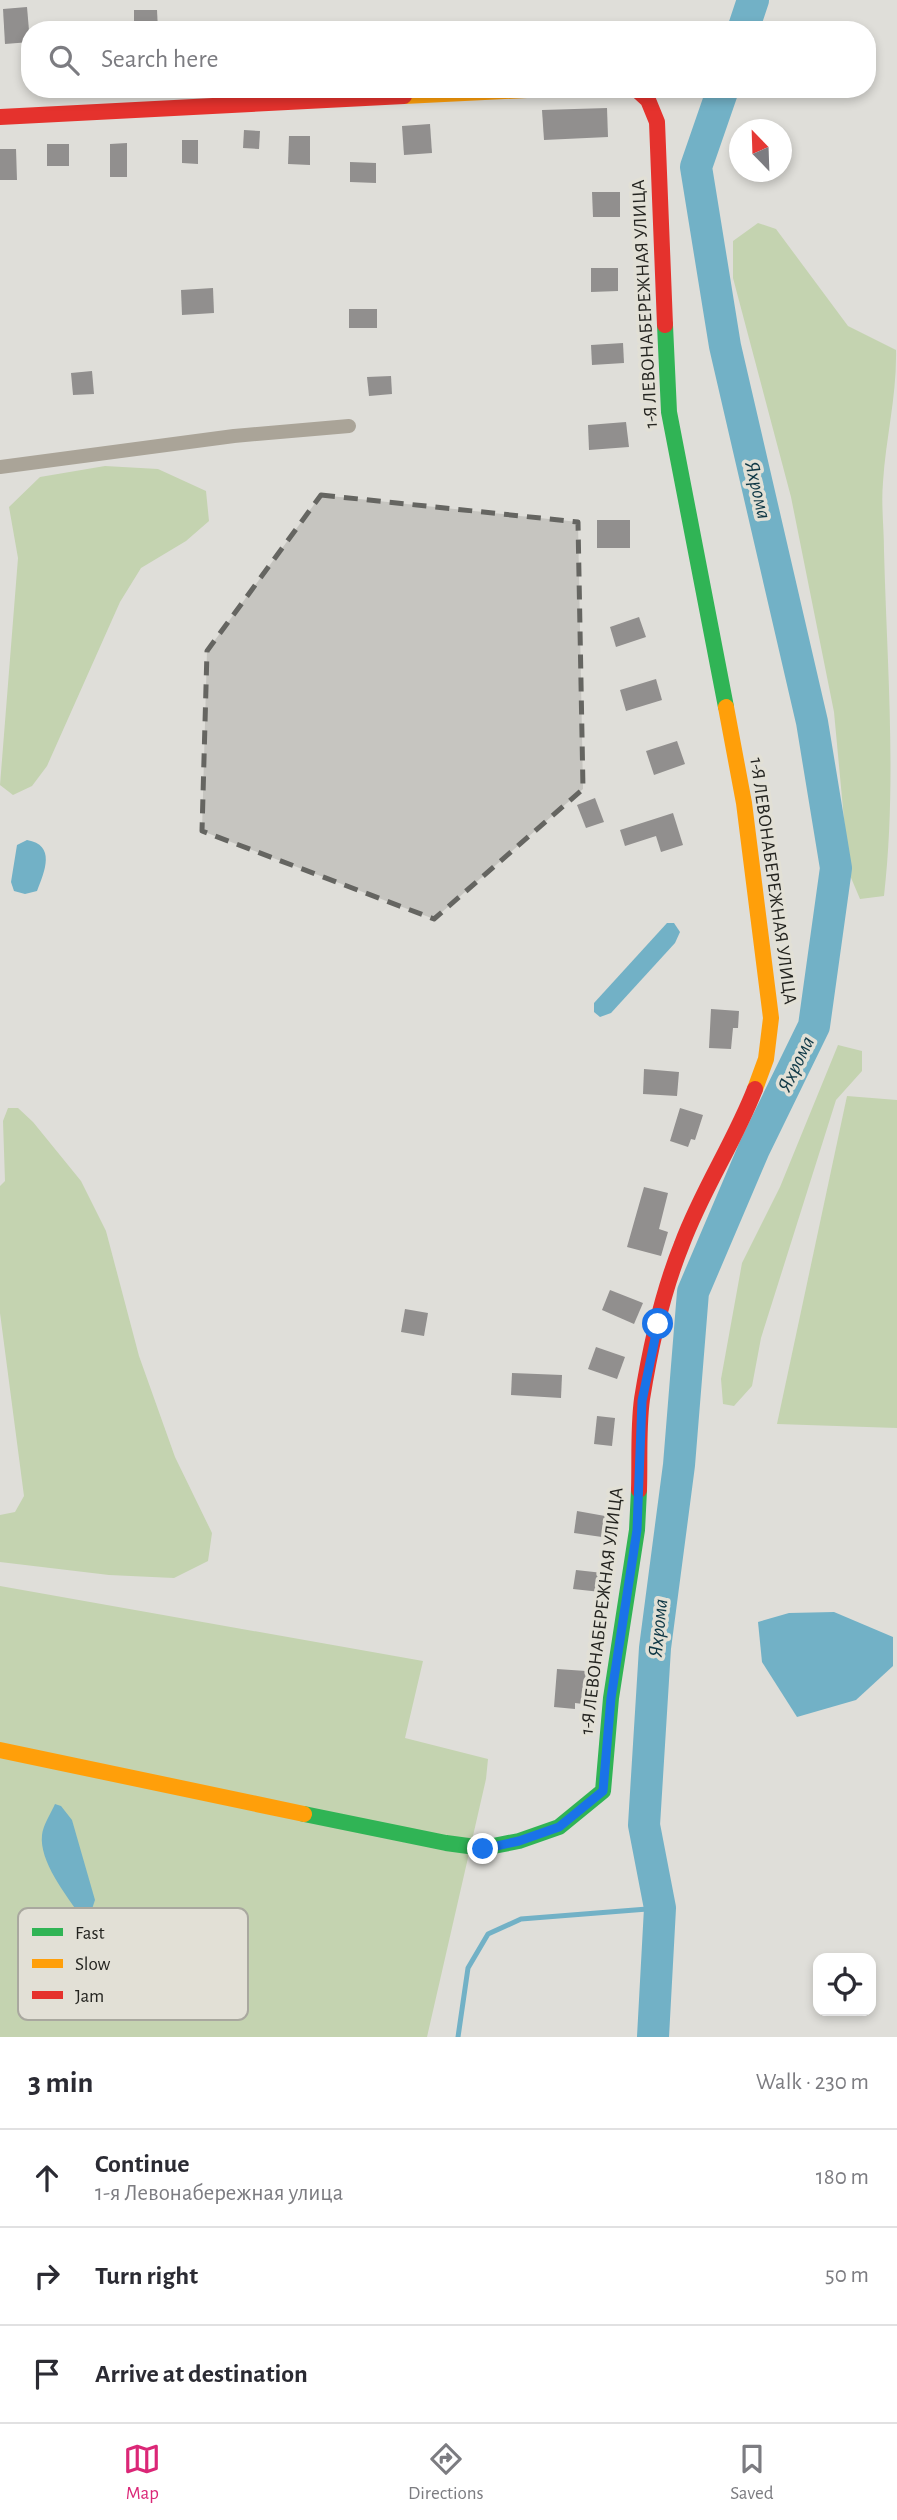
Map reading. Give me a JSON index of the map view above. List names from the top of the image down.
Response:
{
  "streets": {
    "street": ["1-Я ЛЕВОНАБЕРЕЖНАЯ УЛИЦА"]
  },
  "water": ["Яхрома"],
  "legend": ["Fast", "Slow", "Jam"],
  "north": "top left",
  "page": {
    "search": "Search here",
    "heading": ["3 min", "Walk · 230 m"],
    "list": [
      ["Continue", "1-я Левонабережная улица", "180 m"],
      ["Turn right", "50 m"],
      "Arrive at destination"
    ],
    "nav": ["Map", "Directions", "Saved"]
  }
}
